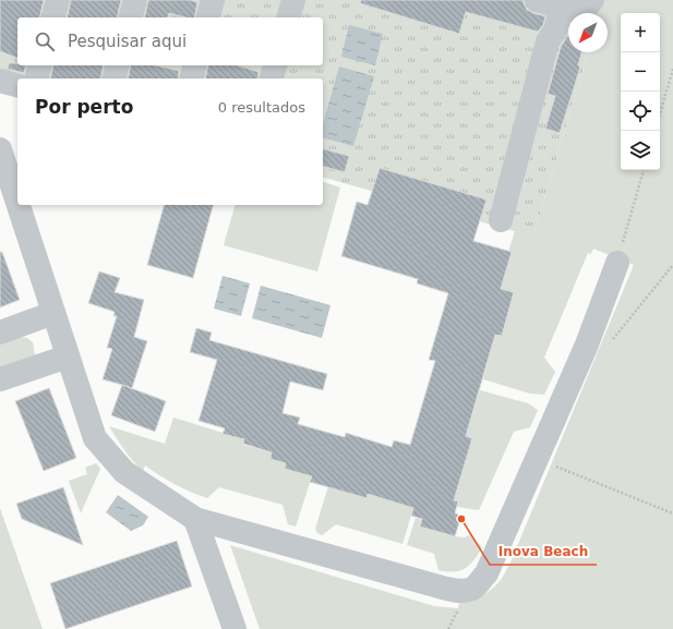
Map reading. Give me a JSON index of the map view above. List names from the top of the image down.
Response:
{
  "places": ["Inova Beach"],
  "north": "bottom left",
  "page": {
    "map_buttons": ["+", "−"],
    "search": "Pesquisar aqui",
    "heading": ["Por perto", "0 resultados"]
  }
}
